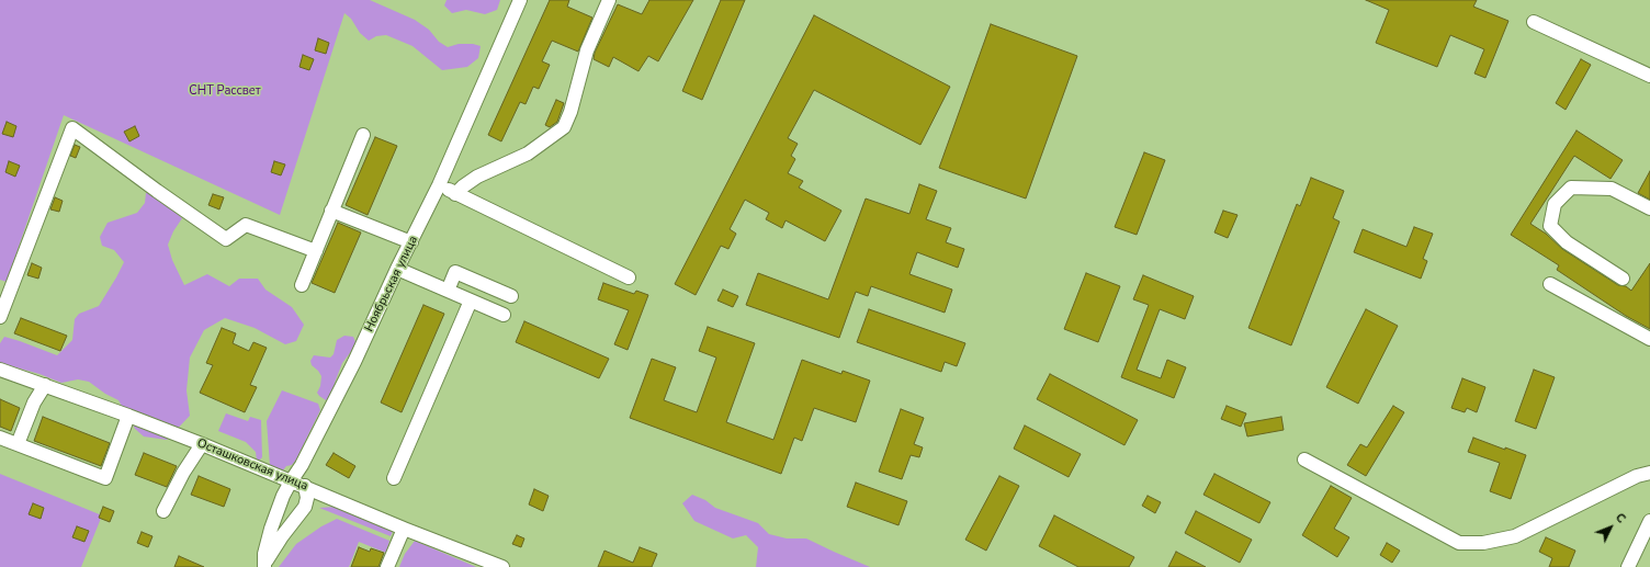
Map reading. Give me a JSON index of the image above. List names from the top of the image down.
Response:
{
  "streets": {
    "street": ["Ноябрьская улица", "Осташковская улица"]
  },
  "crossings": [
    ["Ноябрьская улица", "Осташковская улица"]
  ],
  "parks": ["СНТ Рассвет"],
  "north": "top right"
}
